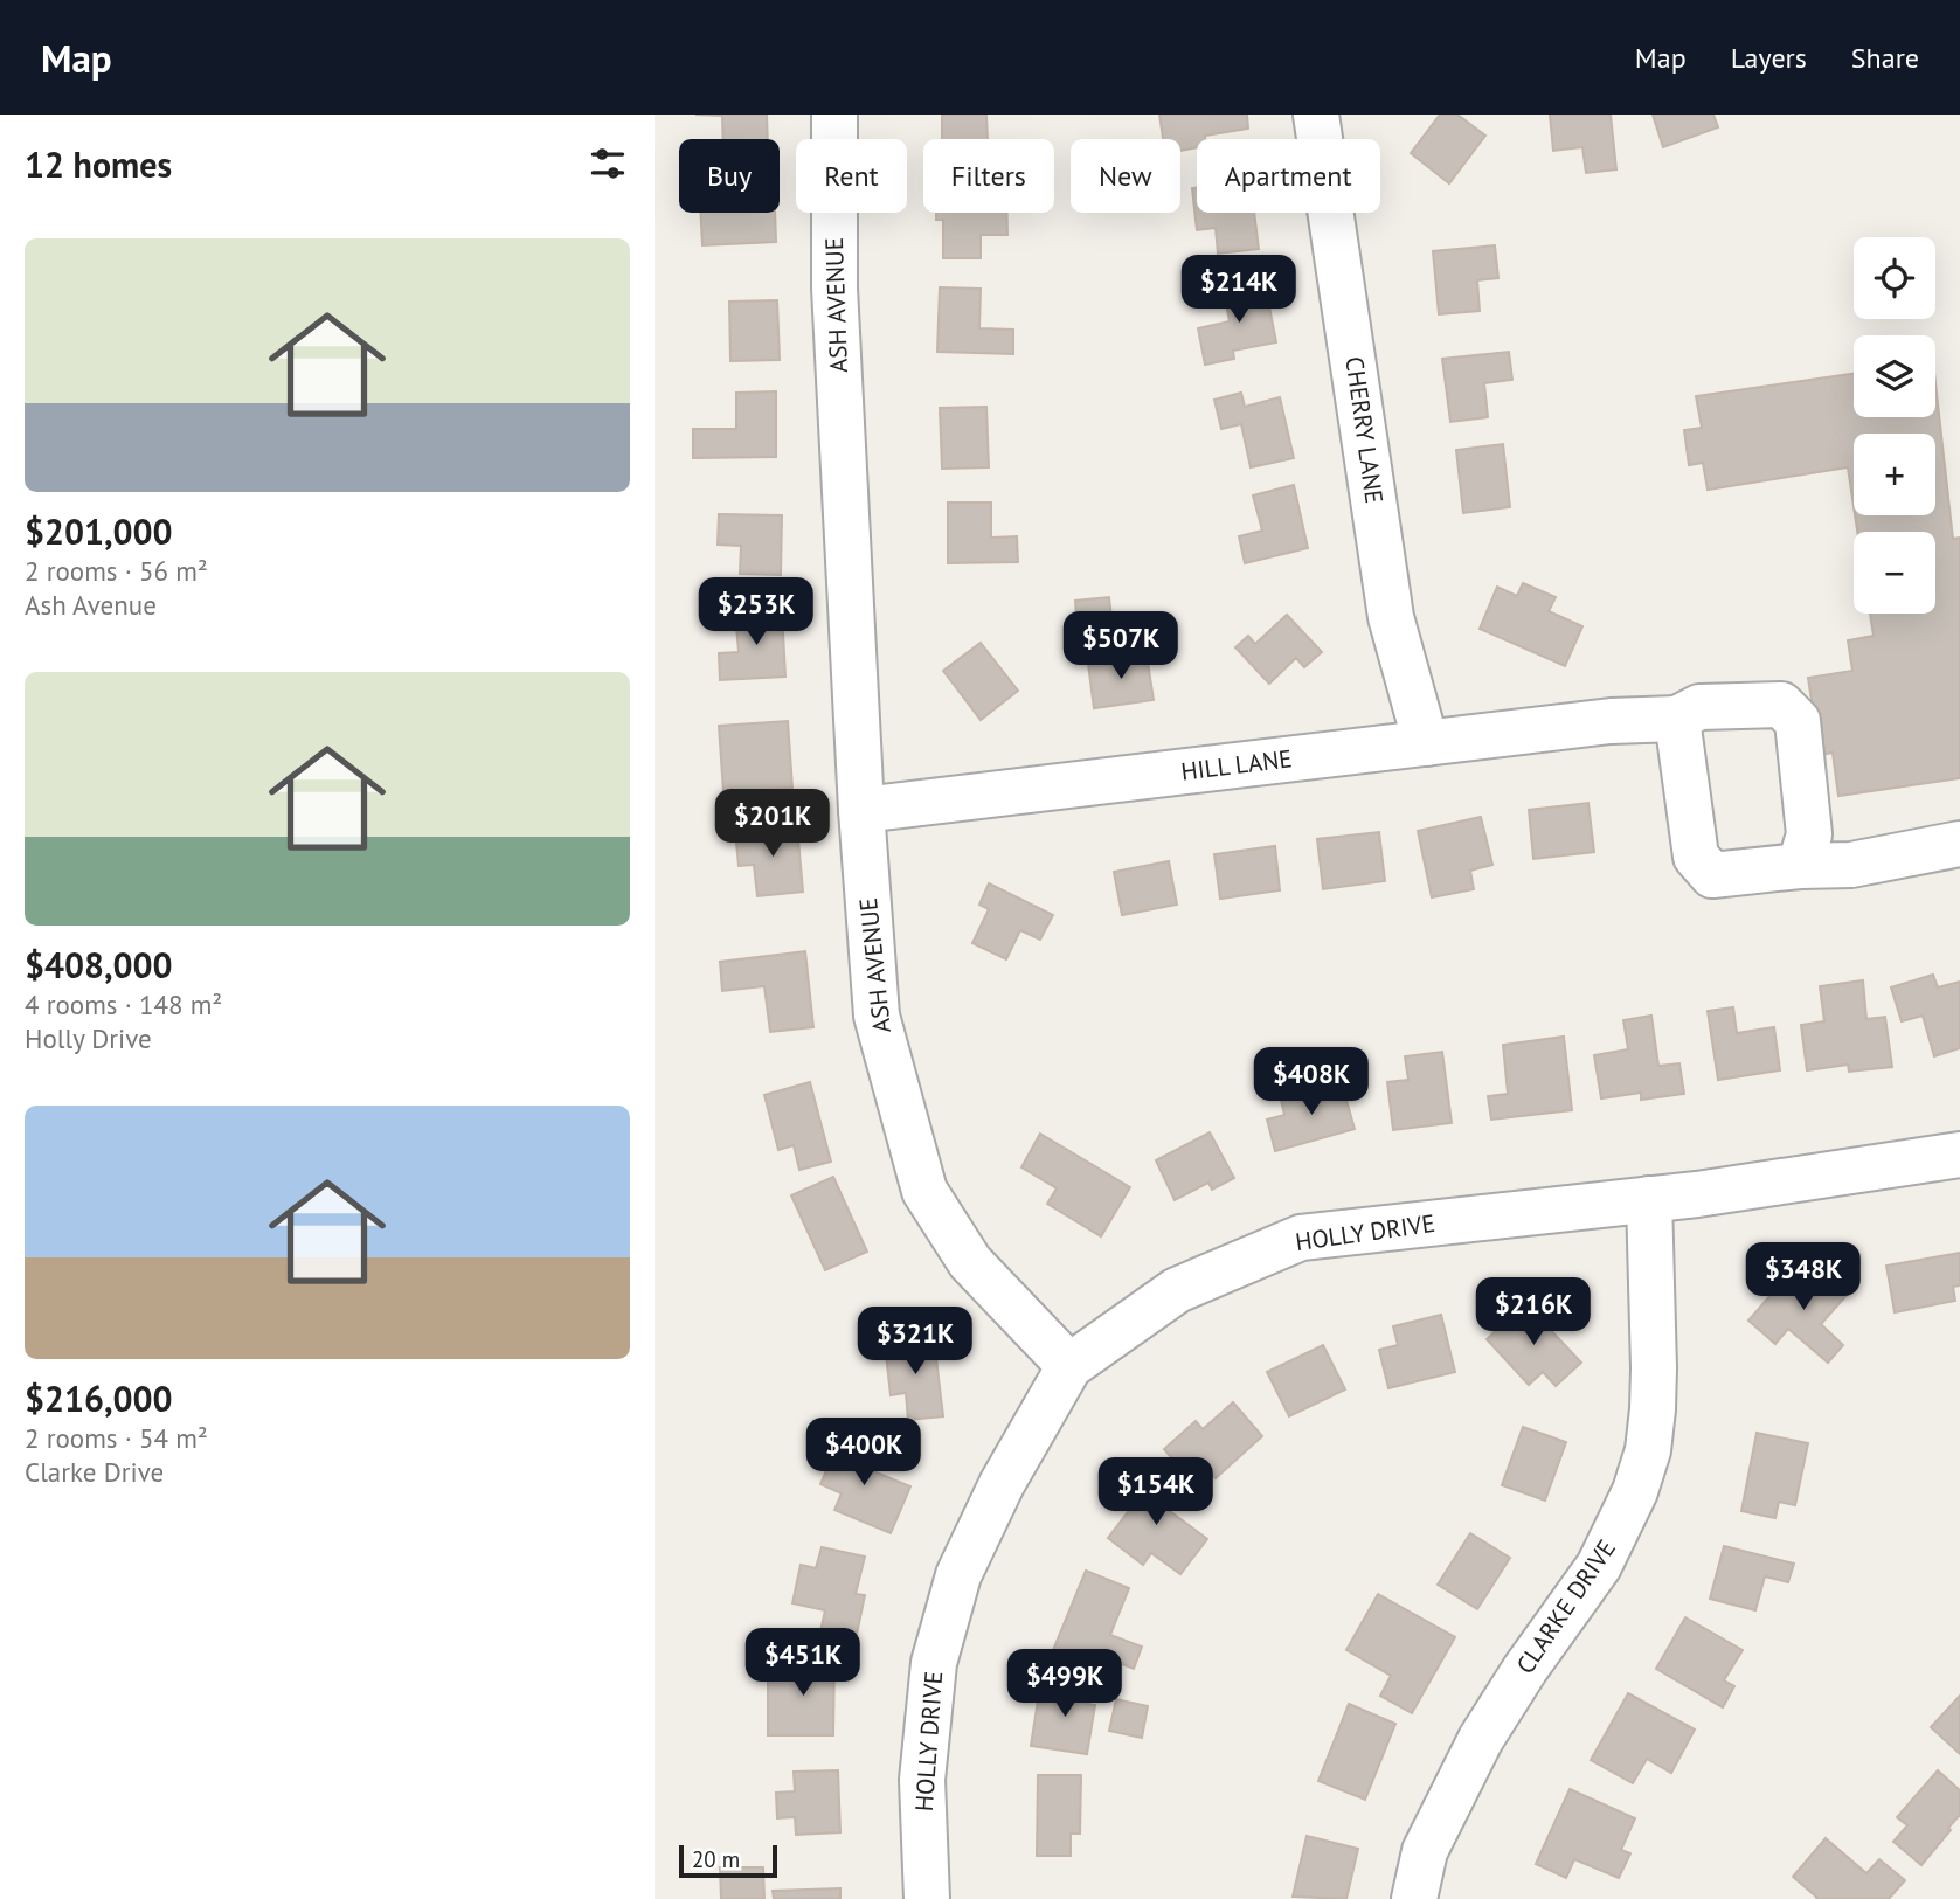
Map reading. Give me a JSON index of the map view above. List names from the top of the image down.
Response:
{
  "streets": {
    "street": [
      "ASH AVENUE",
      "CHERRY LANE",
      "HILL LANE",
      "HOLLY DRIVE",
      "CLARKE DRIVE"
    ]
  },
  "crossings": [
    ["ASH AVENUE", "HILL LANE"],
    ["ASH AVENUE", "HOLLY DRIVE"],
    ["CHERRY LANE", "HILL LANE"],
    ["HOLLY DRIVE", "CLARKE DRIVE"]
  ],
  "scale_bar": "20 m",
  "page": {
    "header": "Map",
    "nav": ["Map", "Layers", "Share"],
    "heading": "12 homes",
    "chip": [
      "Buy",
      "Rent",
      "Filters",
      "New",
      "Apartment"
    ],
    "list": [
      {
        "name": "$201,000",
        "note": "2 rooms · 56 m² · Ash Avenue"
      },
      {
        "name": "$408,000",
        "note": "4 rooms · 148 m² · Holly Drive"
      },
      {
        "name": "$216,000",
        "note": "2 rooms · 54 m² · Clarke Drive"
      }
    ],
    "map_buttons": ["+", "−"],
    "price": [
      "$214K",
      "$253K",
      "$507K",
      "$201K",
      "$408K",
      "$348K",
      "$216K",
      "$321K",
      "$400K",
      "$154K",
      "$451K",
      "$499K"
    ],
    "scale": "20 m"
  }
}
